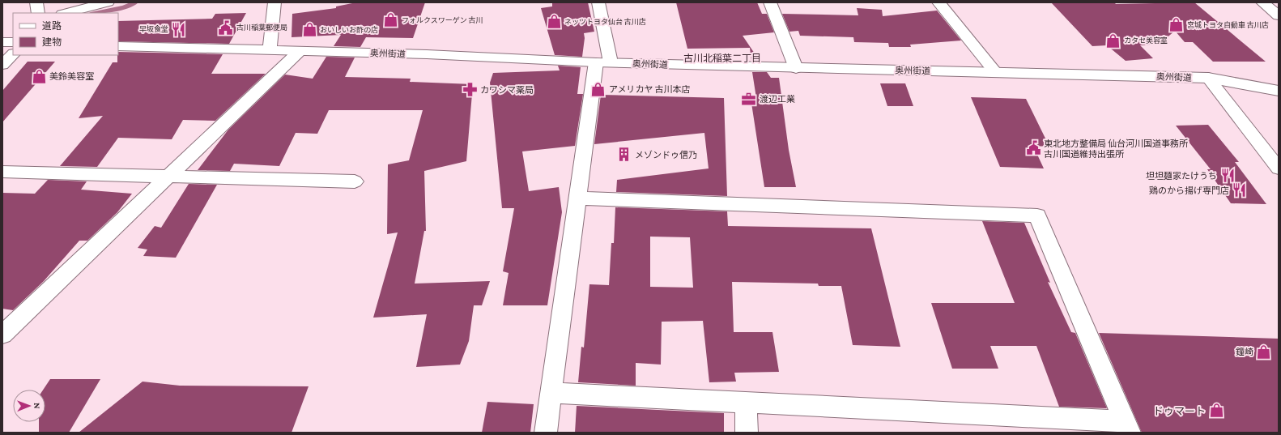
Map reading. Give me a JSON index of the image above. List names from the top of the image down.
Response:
{
  "streets": {
    "street": ["奥州街道"]
  },
  "districts": ["古川北稲葉二丁目"],
  "places": {
    "shop": [
      "フォルクスワーゲン 古川",
      "ネッツトヨタ仙台 古川店",
      "宮城トヨタ自動車 古川店",
      "おいしいお酢の店",
      "カタセ美容室",
      "美鈴美容室",
      "アメリカヤ 古川本店",
      "鐘崎",
      "ドゥマート"
    ],
    "public building": ["古川稲葉郵便局", "東北地方整備局 仙台河川国道事務所 古川国道維持出張所"],
    "restaurant": ["早坂食堂", "坦坦麺家たけうち", "鶏のから揚げ専門店"],
    "pharmacy": ["カワシマ薬局"],
    "office": ["渡辺工業"],
    "building": ["メゾンドゥ信乃"]
  },
  "legend": ["道路", "建物"],
  "north": "right"
}
